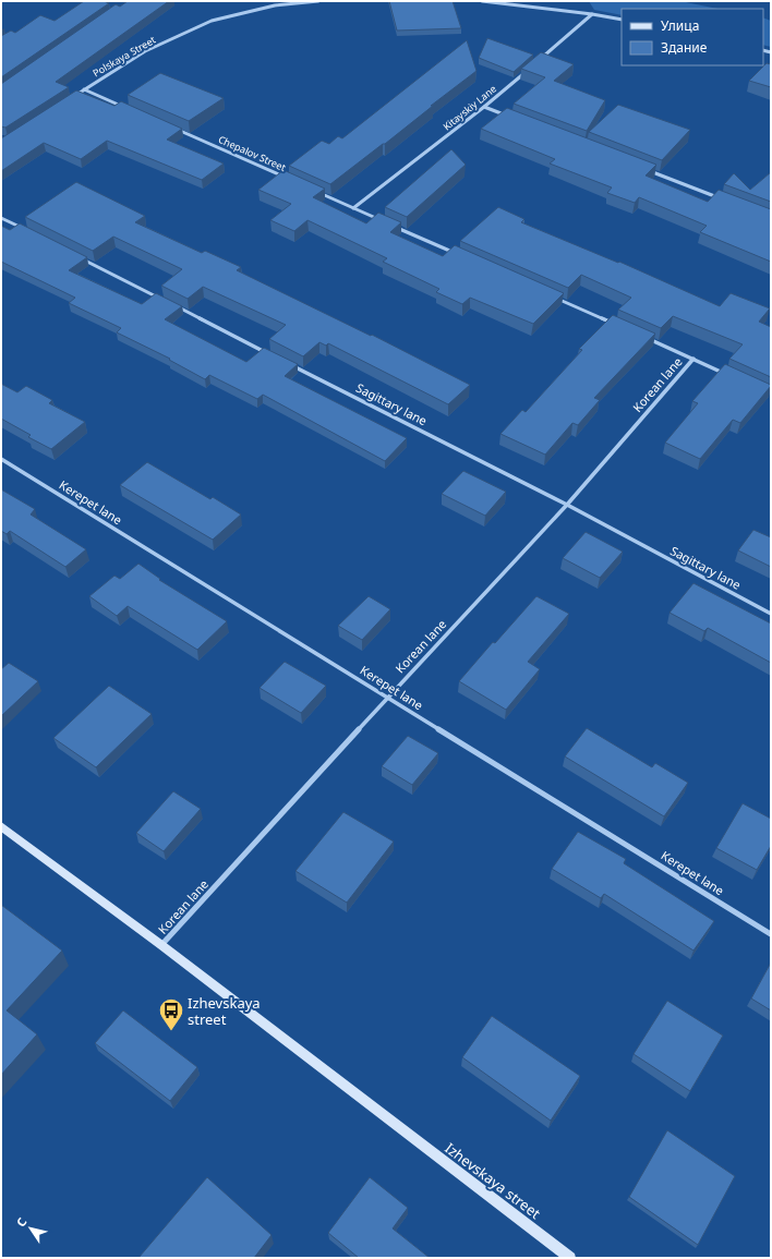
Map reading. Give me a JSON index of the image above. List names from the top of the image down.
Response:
{
  "streets": {
    "main road": ["Izhevskaya street"],
    "street": [
      "Polskaya Street",
      "Kitayskiy Lane",
      "Chepalov Street",
      "Korean lane",
      "Sagittary lane",
      "Kerepet lane"
    ]
  },
  "crossings": [
    ["Korean lane", "Sagittary lane"],
    ["Korean lane", "Kerepet lane"],
    ["Korean lane", "Izhevskaya street"]
  ],
  "places": {
    "bus stop": ["Izhevskaya street"]
  },
  "legend": ["Улица", "Здание"],
  "north": "top left"
}
